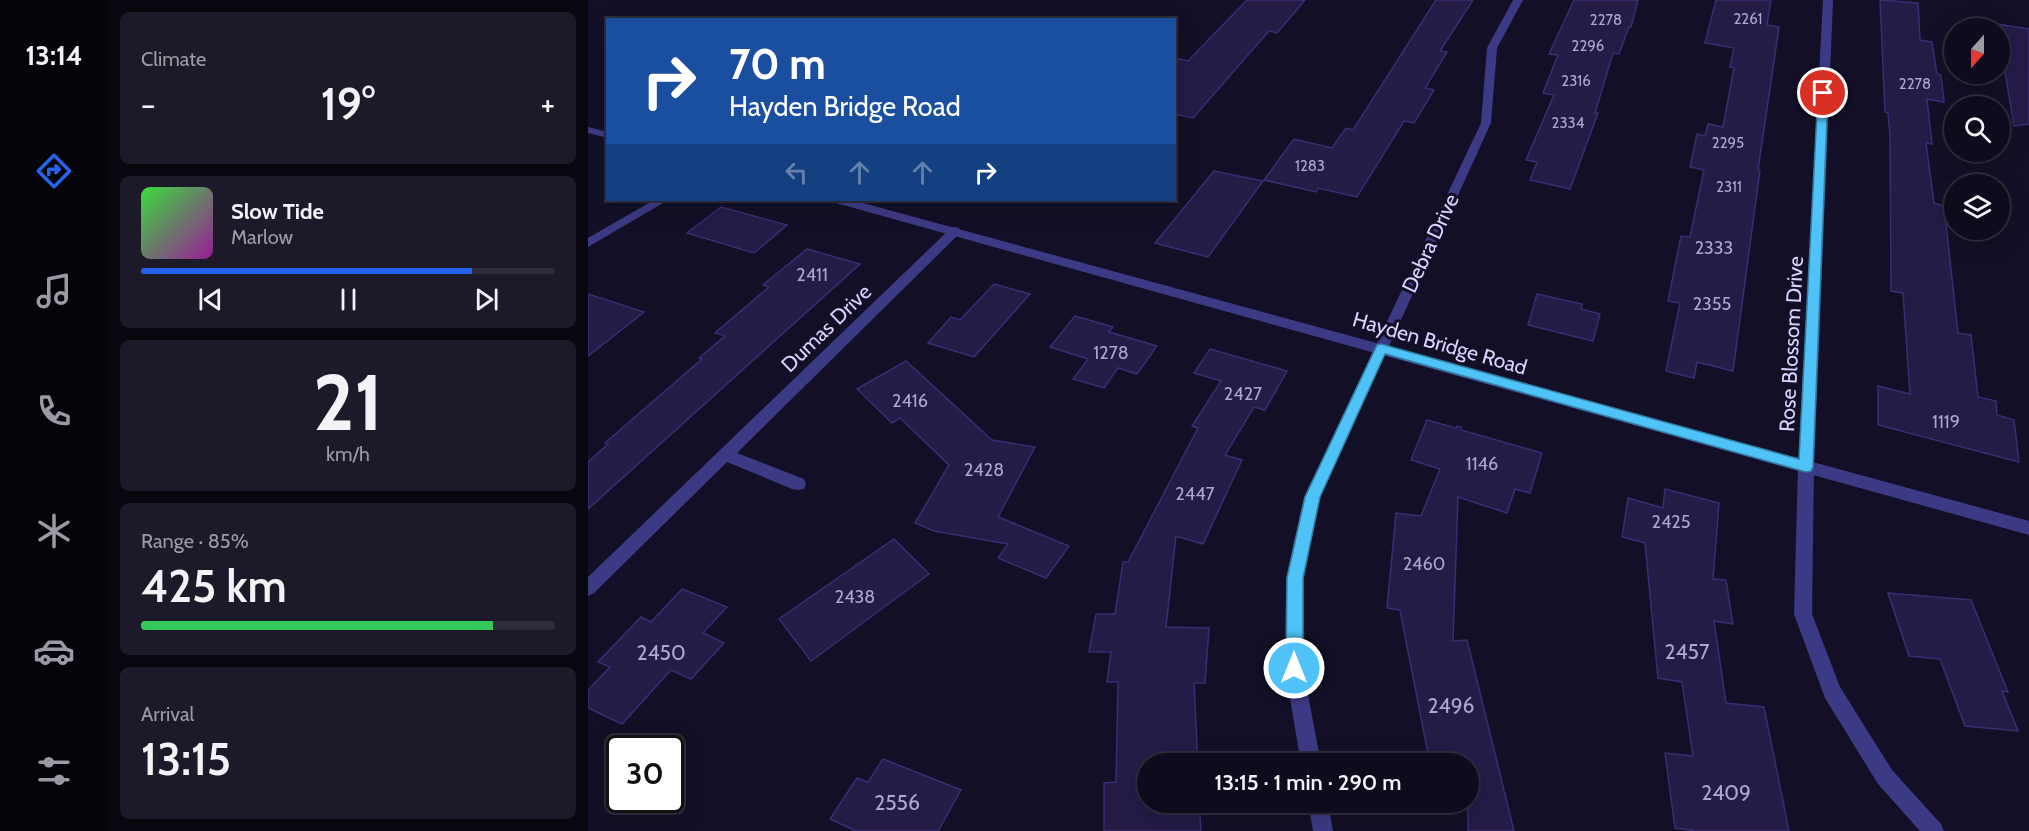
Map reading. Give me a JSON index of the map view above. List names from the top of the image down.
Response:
{
  "streets": {
    "street": [
      "Debra Drive",
      "Dumas Drive",
      "Hayden Bridge Road",
      "Rose Blossom Drive"
    ]
  },
  "crossings": [
    ["Debra Drive", "Hayden Bridge Road"],
    ["Dumas Drive", "Hayden Bridge Road"],
    ["Hayden Bridge Road", "Rose Blossom Drive"]
  ],
  "house_numbers": [
    "2261",
    "2278",
    "2296",
    "2316",
    "2278",
    "2334",
    "2295",
    "1283",
    "2311",
    "2333",
    "2411",
    "2355",
    "1278",
    "2427",
    "2416",
    "1119",
    "1146",
    "2428",
    "2447",
    "2425",
    "2460",
    "2438",
    "2457",
    "2450",
    "2496",
    "2409",
    "2556"
  ],
  "north": "bottom",
  "page": {
    "tabs": "13:14",
    "tile": [
      "Climate",
      ["21", "km/h"],
      ["Range · 85%", "425 km"],
      ["Arrival", "13:15"]
    ],
    "turn": ["70 m", "Hayden Bridge Road"],
    "heat": ["−", "19°", "+"],
    "song": ["Slow Tide", "Marlow"],
    "limit": "30",
    "trip": "13:15 · 1 min · 290 m"
  }
}
